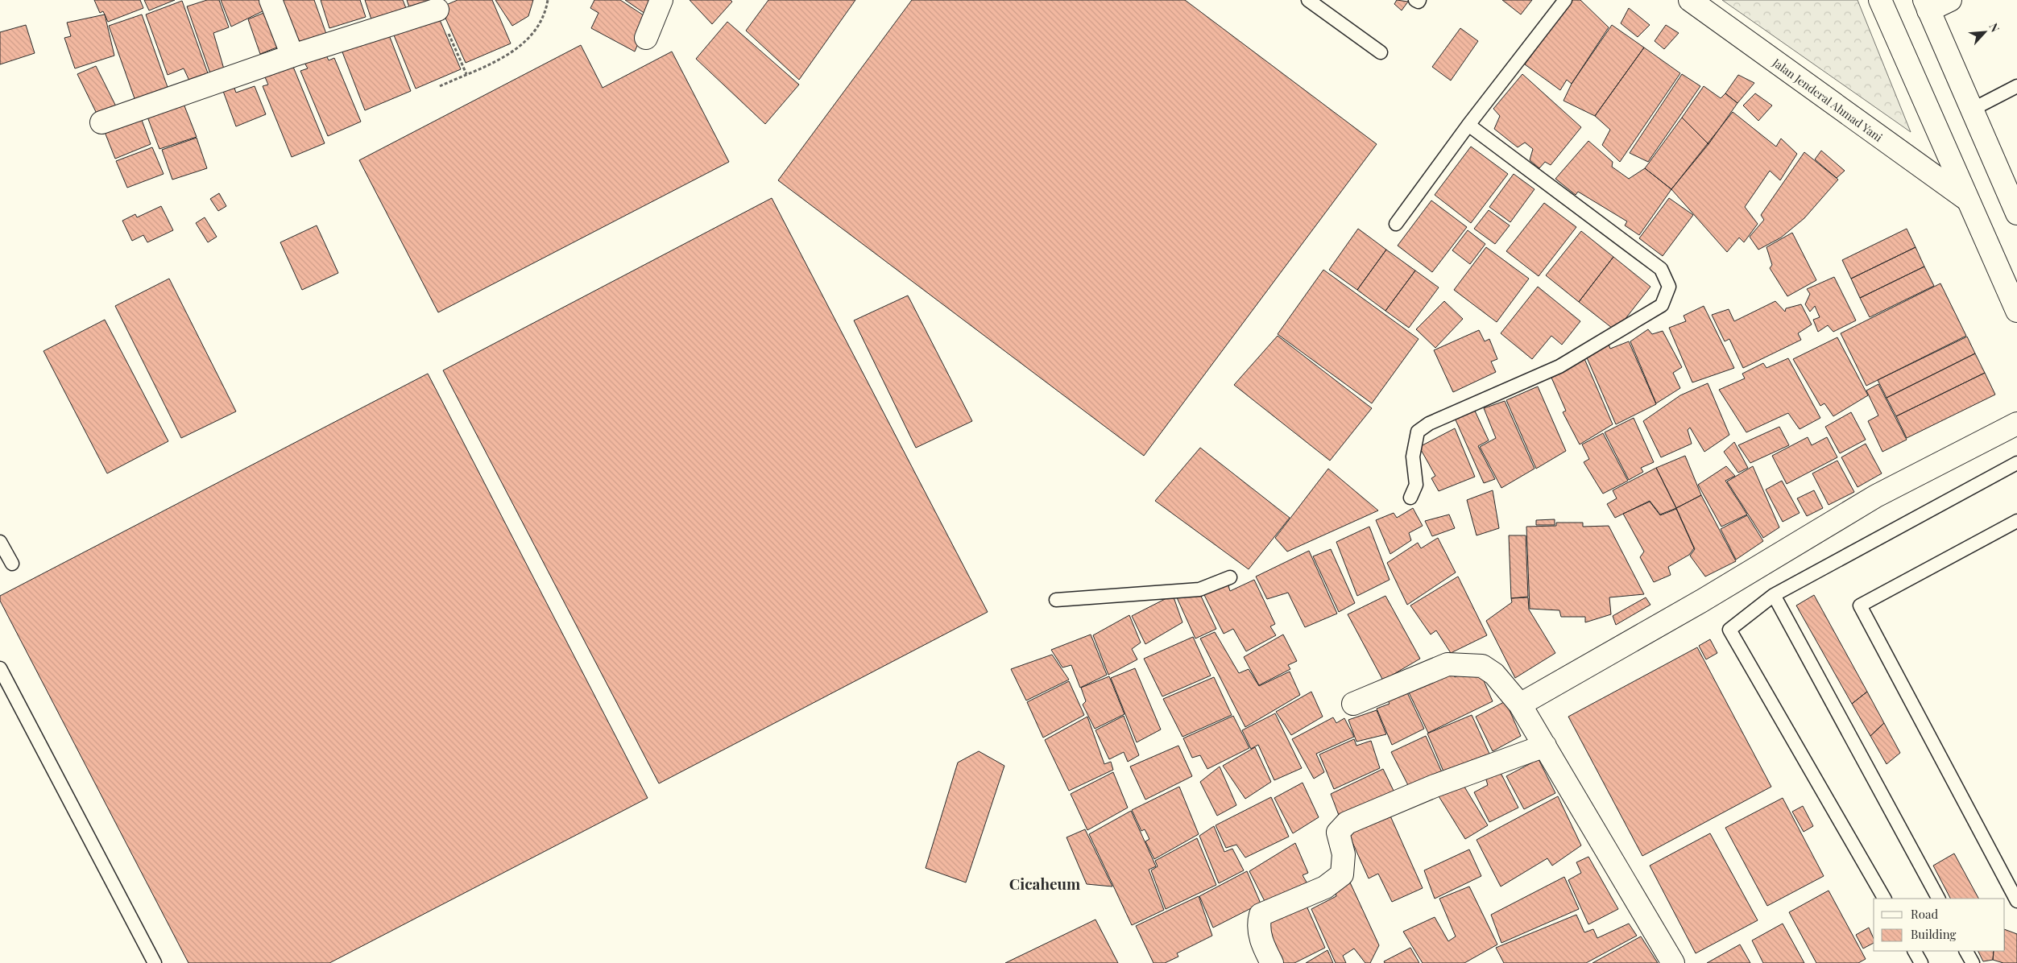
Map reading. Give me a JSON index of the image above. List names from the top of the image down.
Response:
{
  "streets": {
    "main road": ["Jalan Jenderal Ahmad Yani"]
  },
  "districts": ["Cicaheum"],
  "legend": ["Road", "Building"],
  "north": "top right"
}
